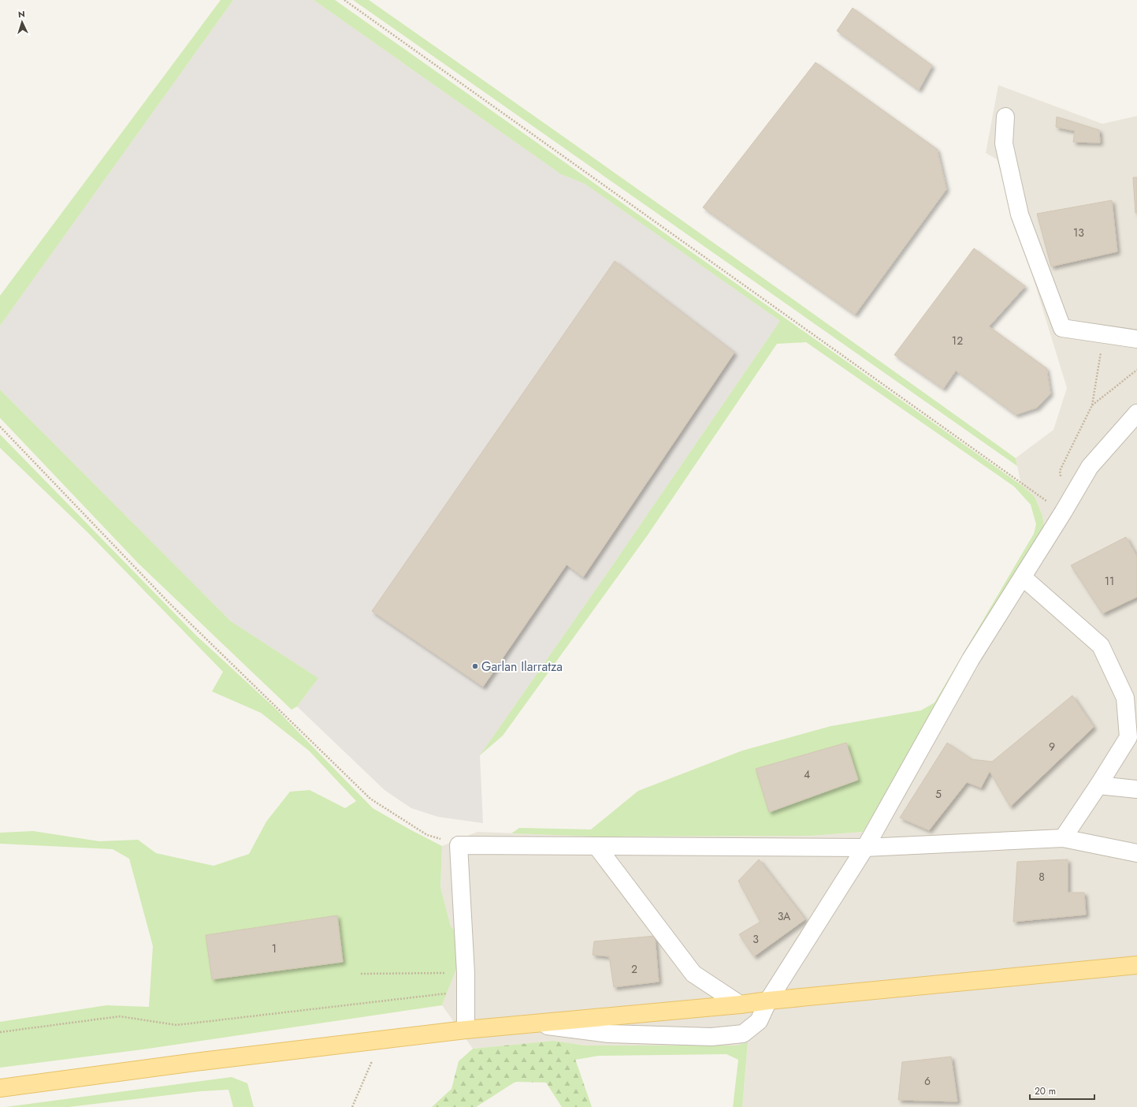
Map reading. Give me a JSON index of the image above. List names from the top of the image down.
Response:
{
  "places": ["Garlan Ilarratza"],
  "house_numbers": [
    "13",
    "12",
    "11",
    "9",
    "4",
    "5",
    "8",
    "3A",
    "3",
    "1",
    "2",
    "6"
  ],
  "scale_bar": "20 m",
  "north": "top"
}
